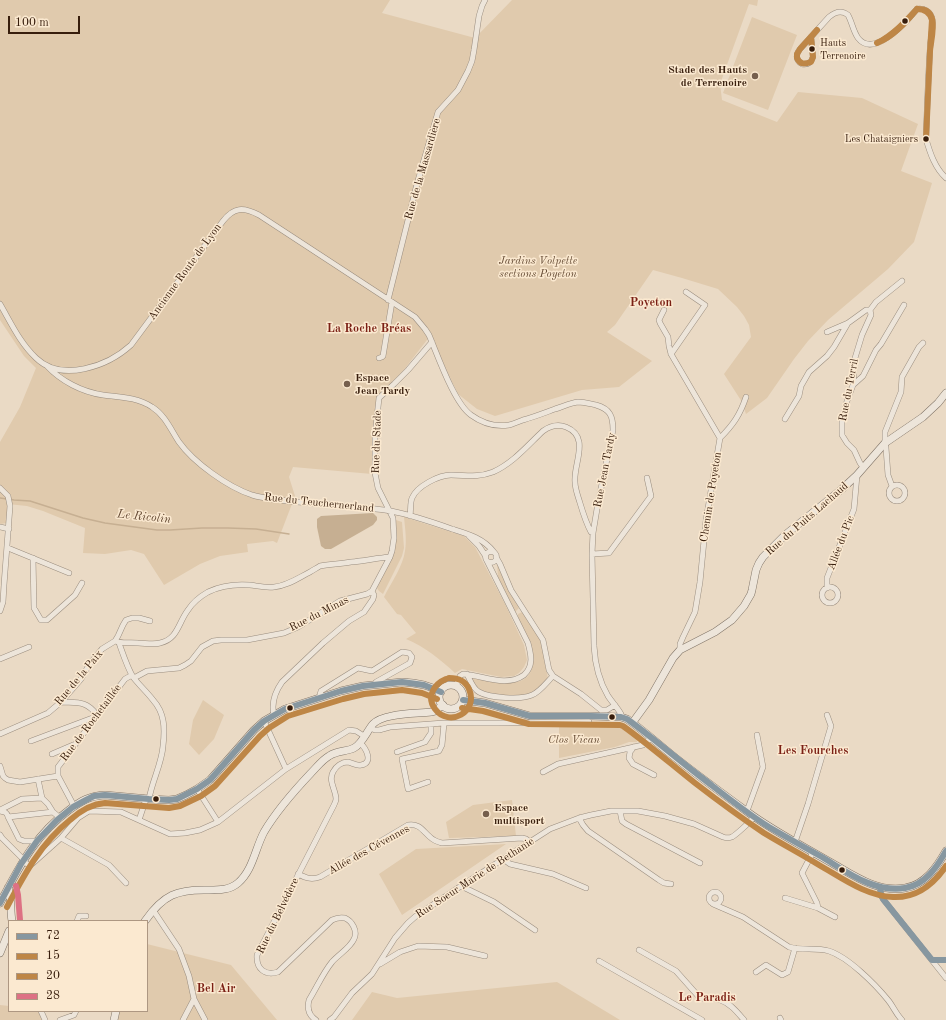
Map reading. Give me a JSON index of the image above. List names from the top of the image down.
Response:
{
  "streets": {
    "main road": ["Rue du Puits Lachaud"],
    "street": [
      "Rue de la Massardière",
      "Ancienne Route de Lyon",
      "Rue du Terril",
      "Rue du Stade",
      "Rue Jean Tardy",
      "Chemin de Poyeton",
      "Rue du Teuchernerland",
      "Allée du Pic",
      "Rue du Minas",
      "Rue de la Paix",
      "Rue de Rochetaillée",
      "Allée des Cévennes",
      "Rue Soeur Marie de Bethanie",
      "Rue du Belvédère"
    ]
  },
  "crossings": [
    ["Rue de la Massardière", "Ancienne Route de Lyon"],
    ["Rue de la Massardière", "Rue Jean Tardy"],
    ["Ancienne Route de Lyon", "Rue Jean Tardy"],
    ["Ancienne Route de Lyon", "Rue du Teuchernerland"],
    ["Rue du Terril", "Rue du Puits Lachaud"],
    ["Rue du Stade", "Rue Jean Tardy"],
    ["Rue du Stade", "Rue du Teuchernerland"],
    ["Rue du Stade", "Rue du Minas"],
    ["Chemin de Poyeton", "Rue du Puits Lachaud"],
    ["Rue du Puits Lachaud", "Allée du Pic"],
    ["Rue du Minas", "Rue de Rochetaillée"],
    ["Allée des Cévennes", "Rue Soeur Marie de Bethanie"],
    ["Allée des Cévennes", "Rue du Belvédère"]
  ],
  "districts": [
    "Poyeton",
    "La Roche Bréas",
    "Les Fourches",
    "Bel Air",
    "Le Paradis"
  ],
  "water": ["Le Ricolin"],
  "parks": ["Jardins Volpette sections Poyeton", "Clos Vican"],
  "places": [
    "Hauts Terrenoire",
    "Stade des Hauts de Terrenoire",
    "Les Chataigniers",
    "Espace Jean Tardy",
    "Espace multisport"
  ],
  "lines": [
    "transit line 20",
    "transit line 15",
    "transit line 72",
    "transit line 28"
  ],
  "legend": [
    "72",
    "15",
    "20",
    "28"
  ],
  "scale_bar": "100 m"
}
